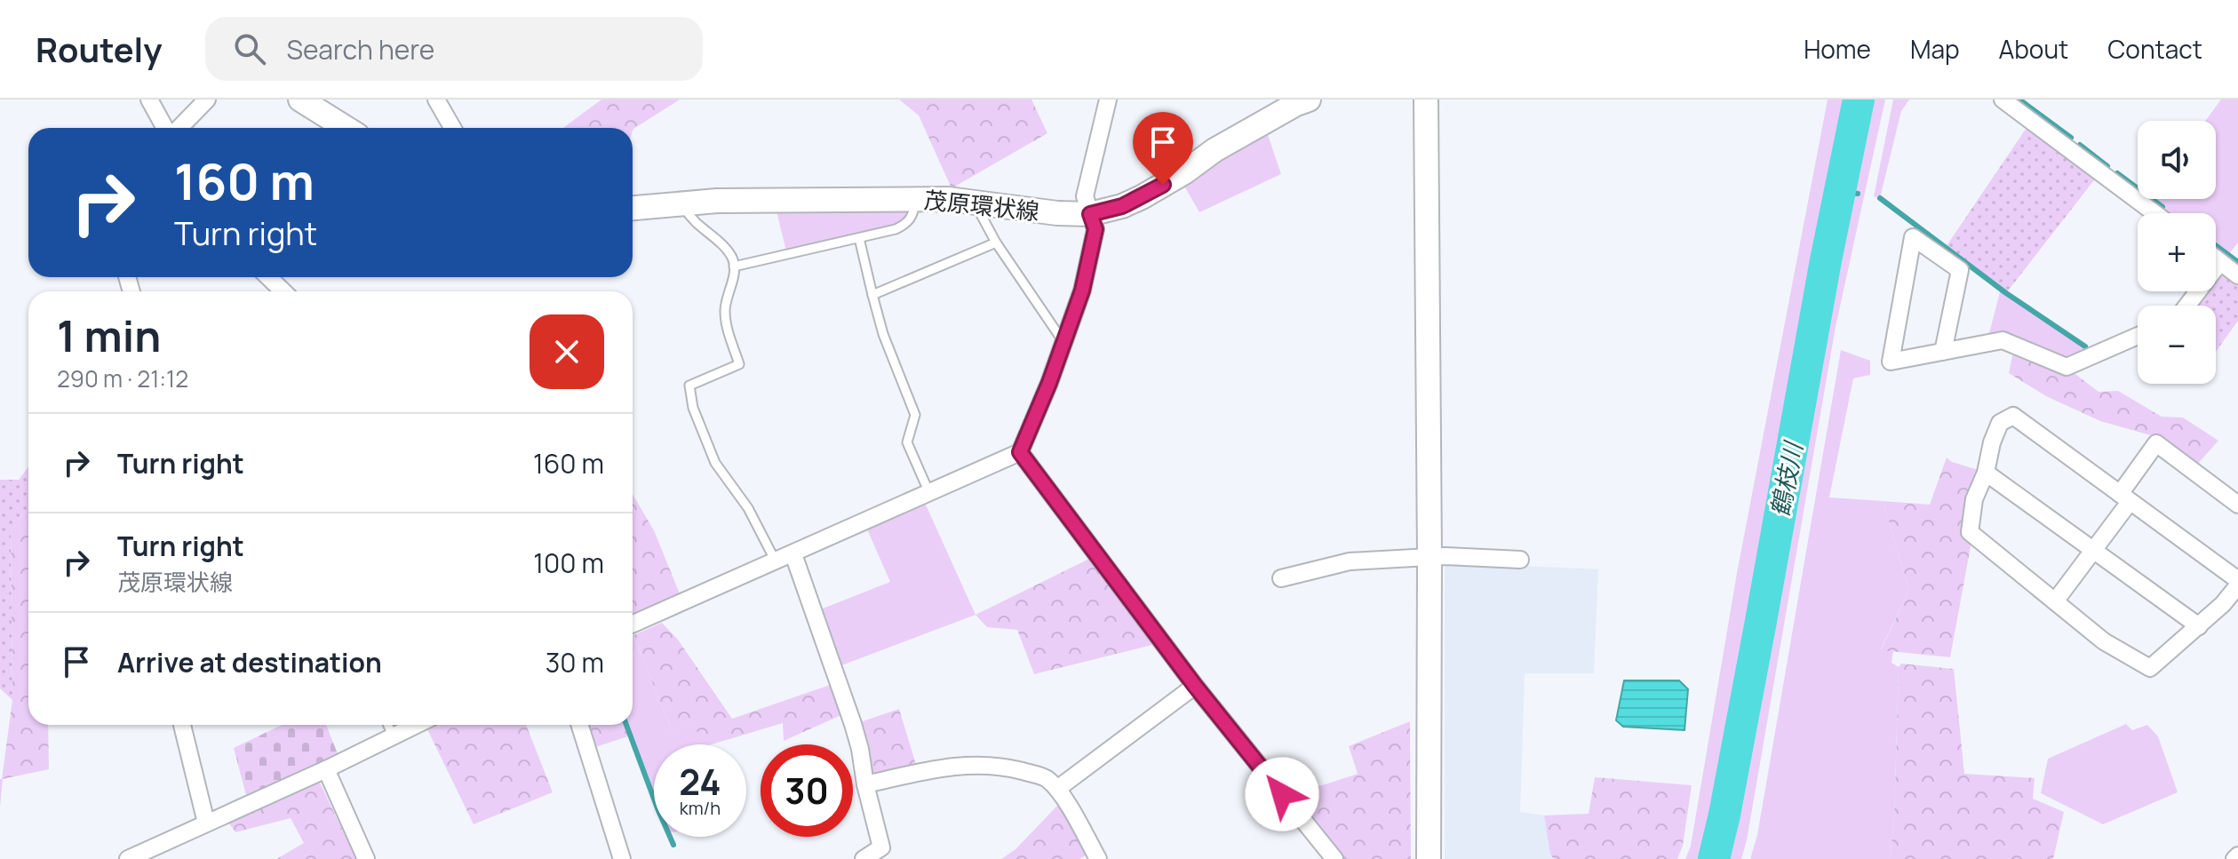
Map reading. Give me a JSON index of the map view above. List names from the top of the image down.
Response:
{
  "streets": {
    "main road": ["茂原環状線"]
  },
  "water": ["鶴枝川"],
  "page": {
    "header": "Routely",
    "search": "Search here",
    "nav": [
      "Home",
      "Map",
      "About",
      "Contact"
    ],
    "map_buttons": ["+", "−"],
    "turn": ["160 m", "Turn right"],
    "heading": ["1 min", "290 m · 21:12"],
    "list": [
      {
        "name": "Turn right",
        "value": "160 m"
      },
      {
        "name": "Turn right",
        "note": "茂原環状線",
        "value": "100 m"
      },
      {
        "name": "Arrive at destination",
        "value": "30 m"
      }
    ],
    "speed": "24 km/h",
    "limit": "30"
  }
}
